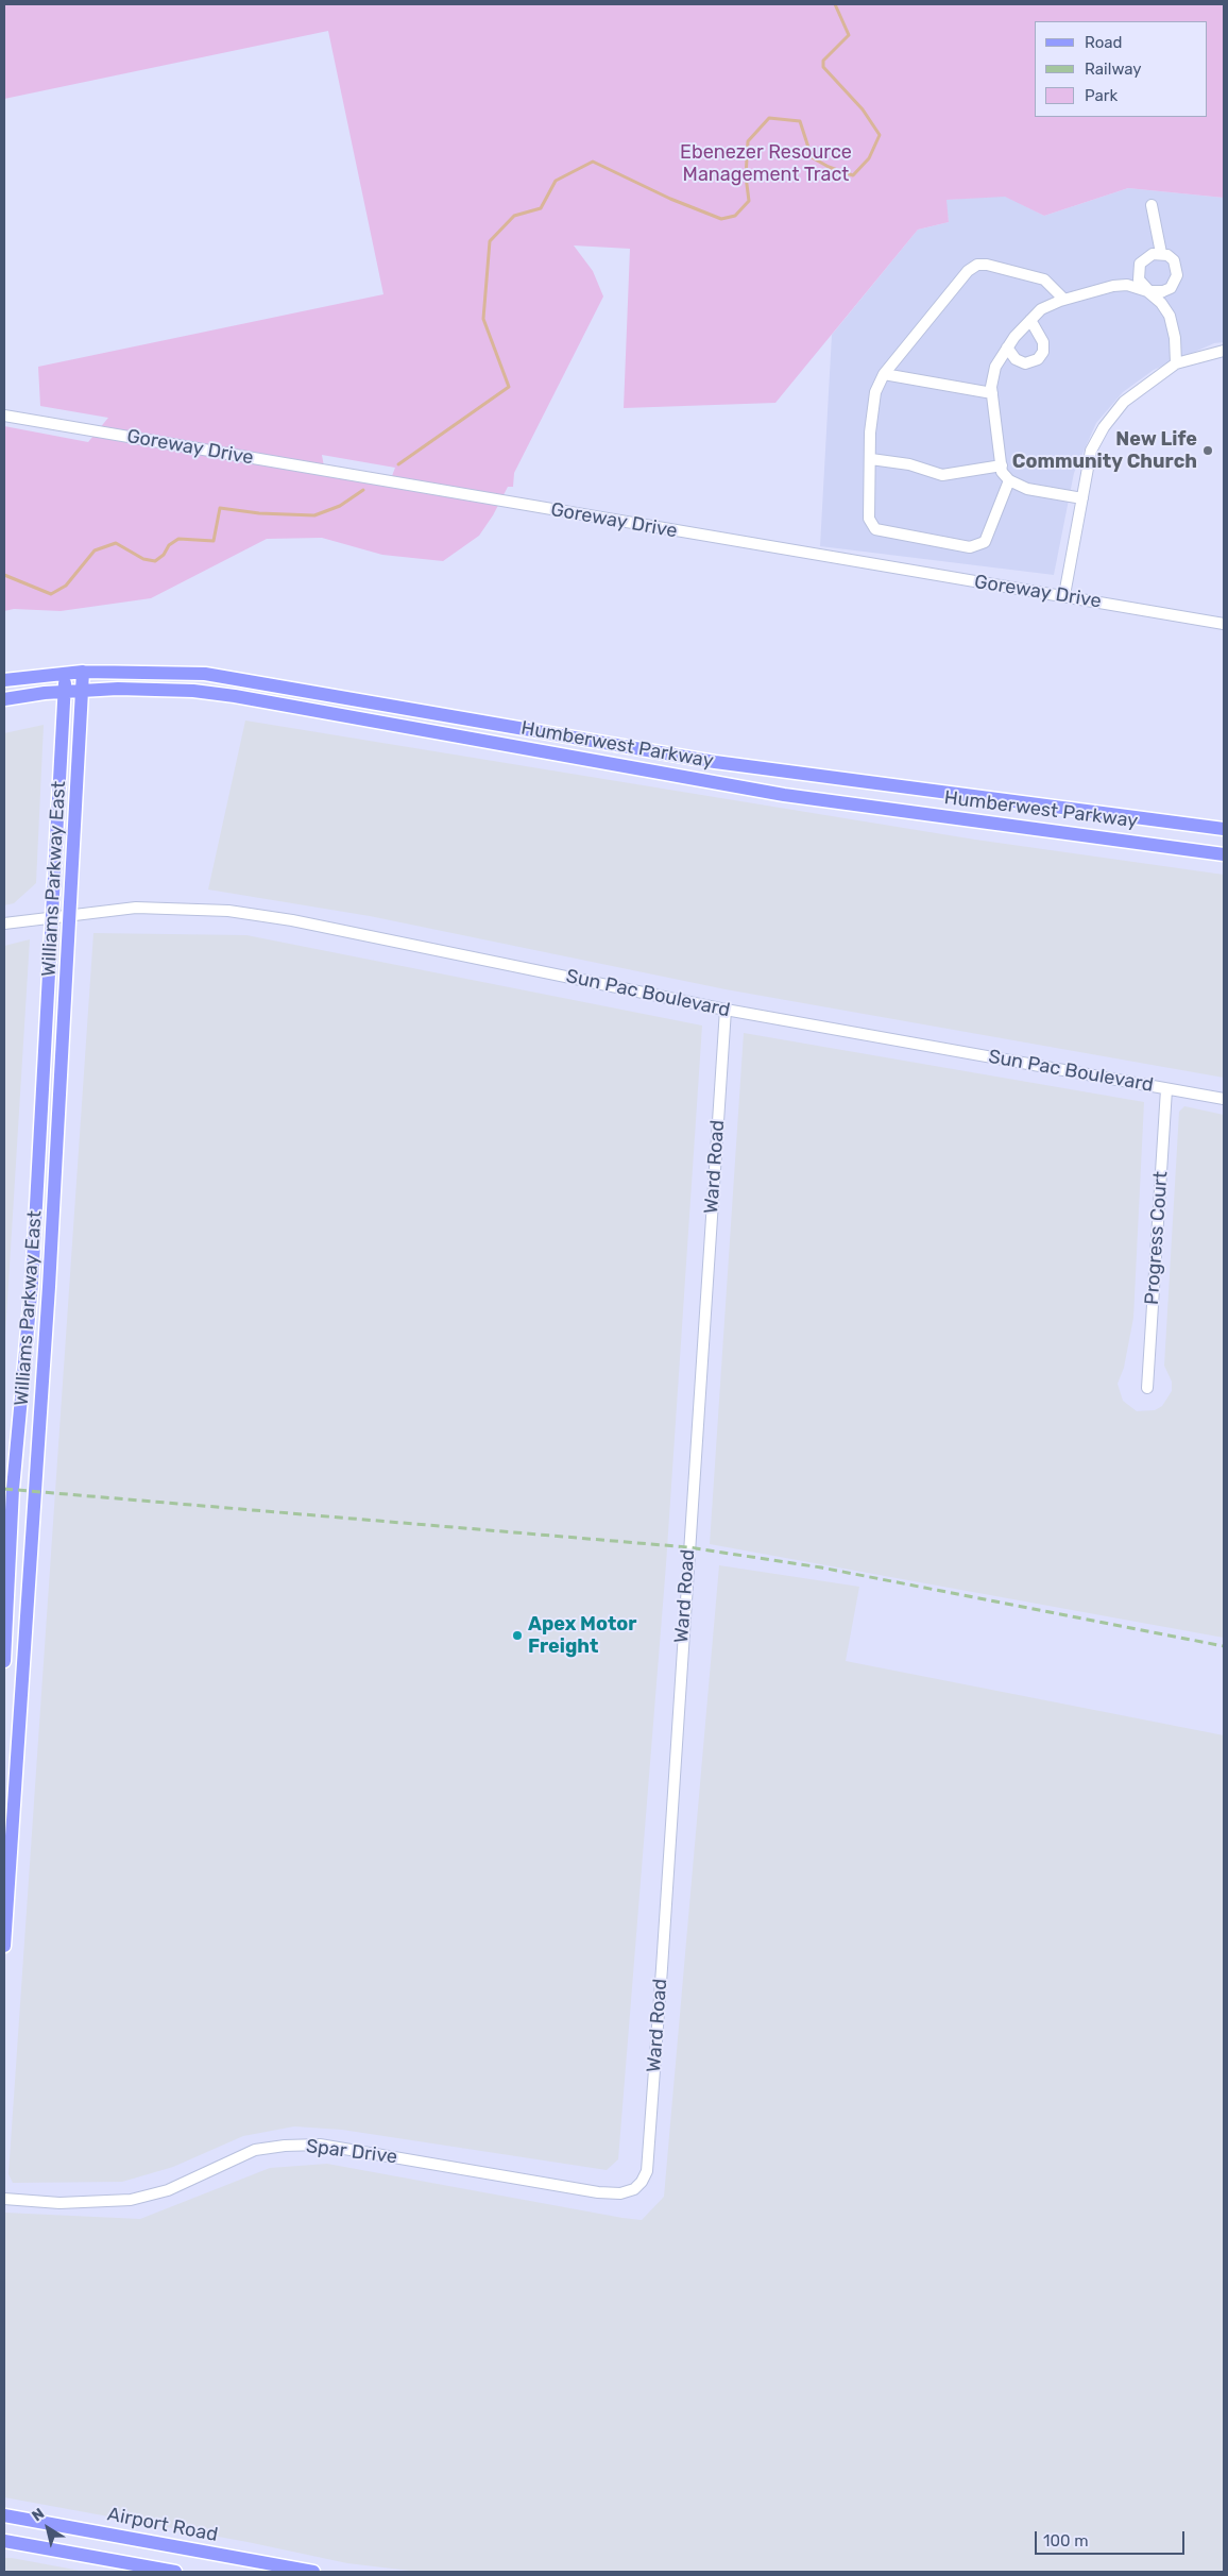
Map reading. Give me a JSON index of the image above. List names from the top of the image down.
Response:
{
  "streets": {
    "main road": ["Humberwest Parkway", "Williams Parkway East", "Airport Road"],
    "street": [
      "Goreway Drive",
      "Sun Pac Boulevard",
      "Ward Road",
      "Progress Court",
      "Spar Drive"
    ]
  },
  "crossings": [
    ["Humberwest Parkway", "Williams Parkway East"],
    ["Williams Parkway East", "Sun Pac Boulevard"],
    ["Sun Pac Boulevard", "Ward Road"],
    ["Sun Pac Boulevard", "Progress Court"],
    ["Ward Road", "Spar Drive"]
  ],
  "parks": ["Ebenezer Resource Management Tract"],
  "places": ["New Life Community Church", "Apex Motor Freight"],
  "legend": ["Road", "Railway", "Park"],
  "scale_bar": "100 m",
  "north": "top left"
}
